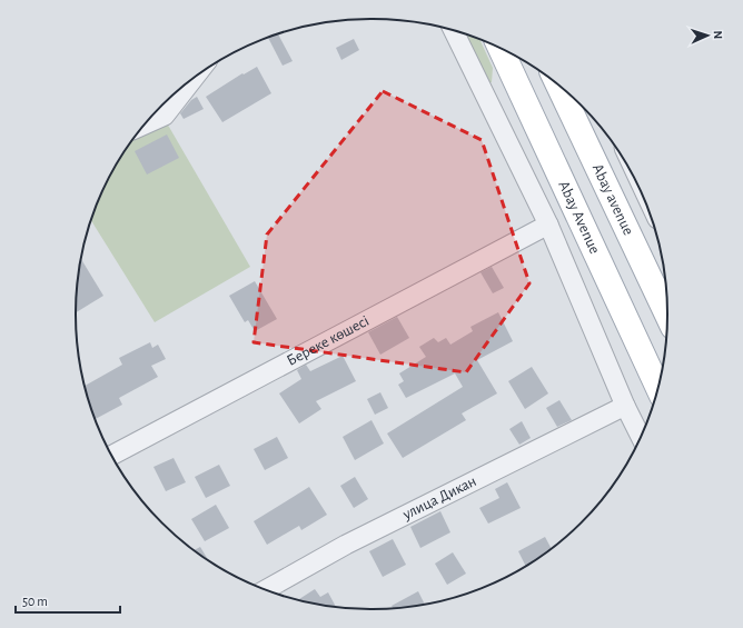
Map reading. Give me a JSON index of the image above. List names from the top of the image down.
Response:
{
  "streets": {
    "main road": ["Abay avenue", "Abay Avenue"],
    "street": ["Береке көшесі", "улица Дикан"]
  },
  "scale_bar": "50 m",
  "north": "right"
}
